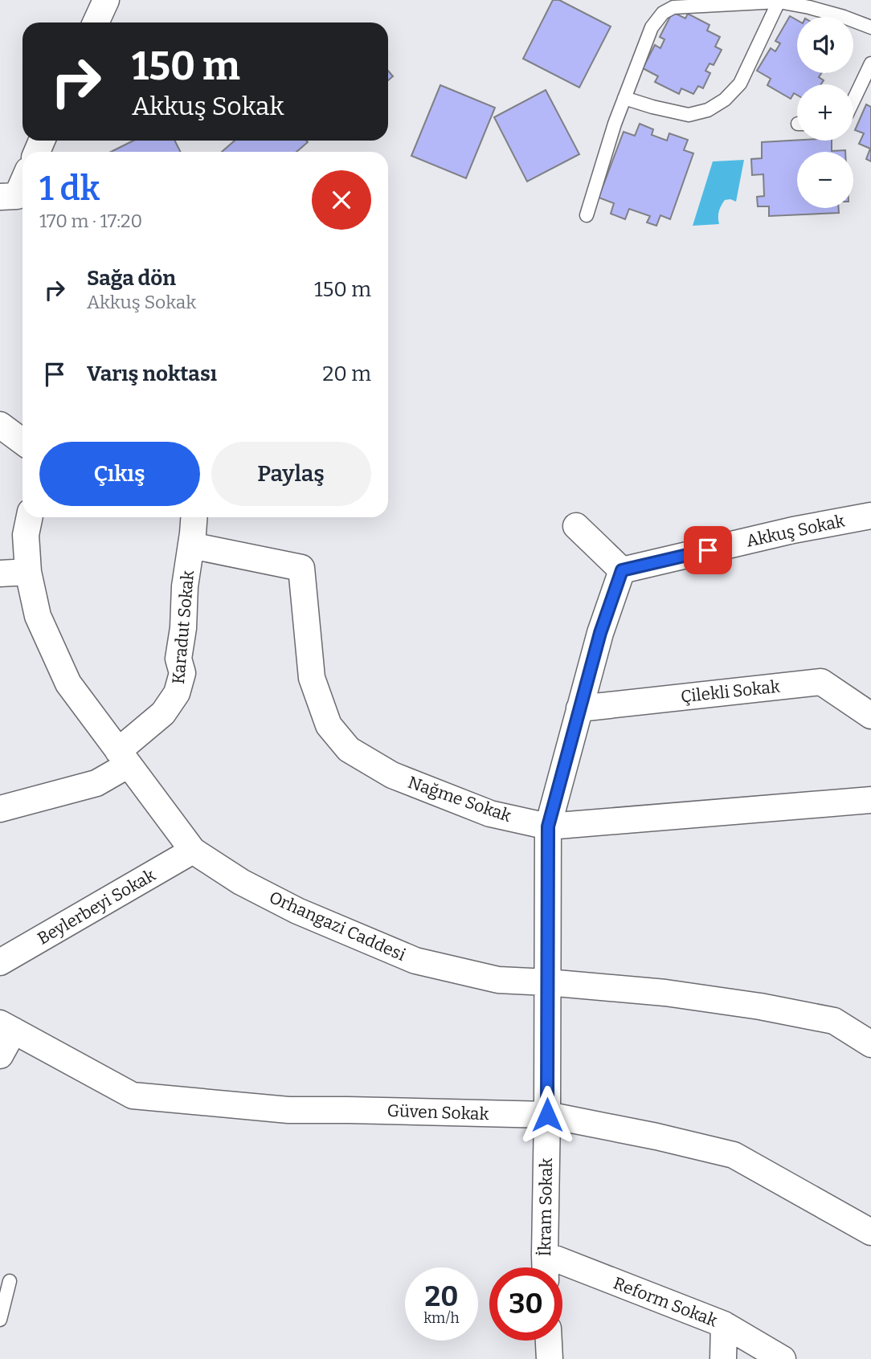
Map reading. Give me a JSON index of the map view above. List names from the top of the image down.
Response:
{
  "streets": {
    "street": [
      "Akkuş Sokak",
      "Karadut Sokak",
      "Çilekli Sokak",
      "Nağme Sokak",
      "Beylerbeyi Sokak",
      "Orhangazi Caddesi",
      "Güven Sokak",
      "İkram Sokak",
      "Reform Sokak"
    ]
  },
  "crossings": [
    ["Akkuş Sokak", "İkram Sokak"],
    ["Karadut Sokak", "Nağme Sokak"],
    ["Karadut Sokak", "Orhangazi Caddesi"],
    ["Çilekli Sokak", "İkram Sokak"],
    ["Nağme Sokak", "İkram Sokak"],
    ["Beylerbeyi Sokak", "Orhangazi Caddesi"],
    ["Orhangazi Caddesi", "İkram Sokak"],
    ["Güven Sokak", "İkram Sokak"],
    ["İkram Sokak", "Reform Sokak"]
  ],
  "page": {
    "map_buttons": ["+", "−"],
    "turn": ["150 m", "Akkuş Sokak"],
    "heading": ["1 dk", "170 m · 17:20"],
    "list": [
      {
        "name": "Sağa dön",
        "note": "Akkuş Sokak",
        "value": "150 m"
      },
      {
        "name": "Varış noktası",
        "value": "20 m"
      }
    ],
    "buttons": ["Çıkış", "Paylaş"],
    "speed": "20 km/h",
    "limit": "30"
  }
}
